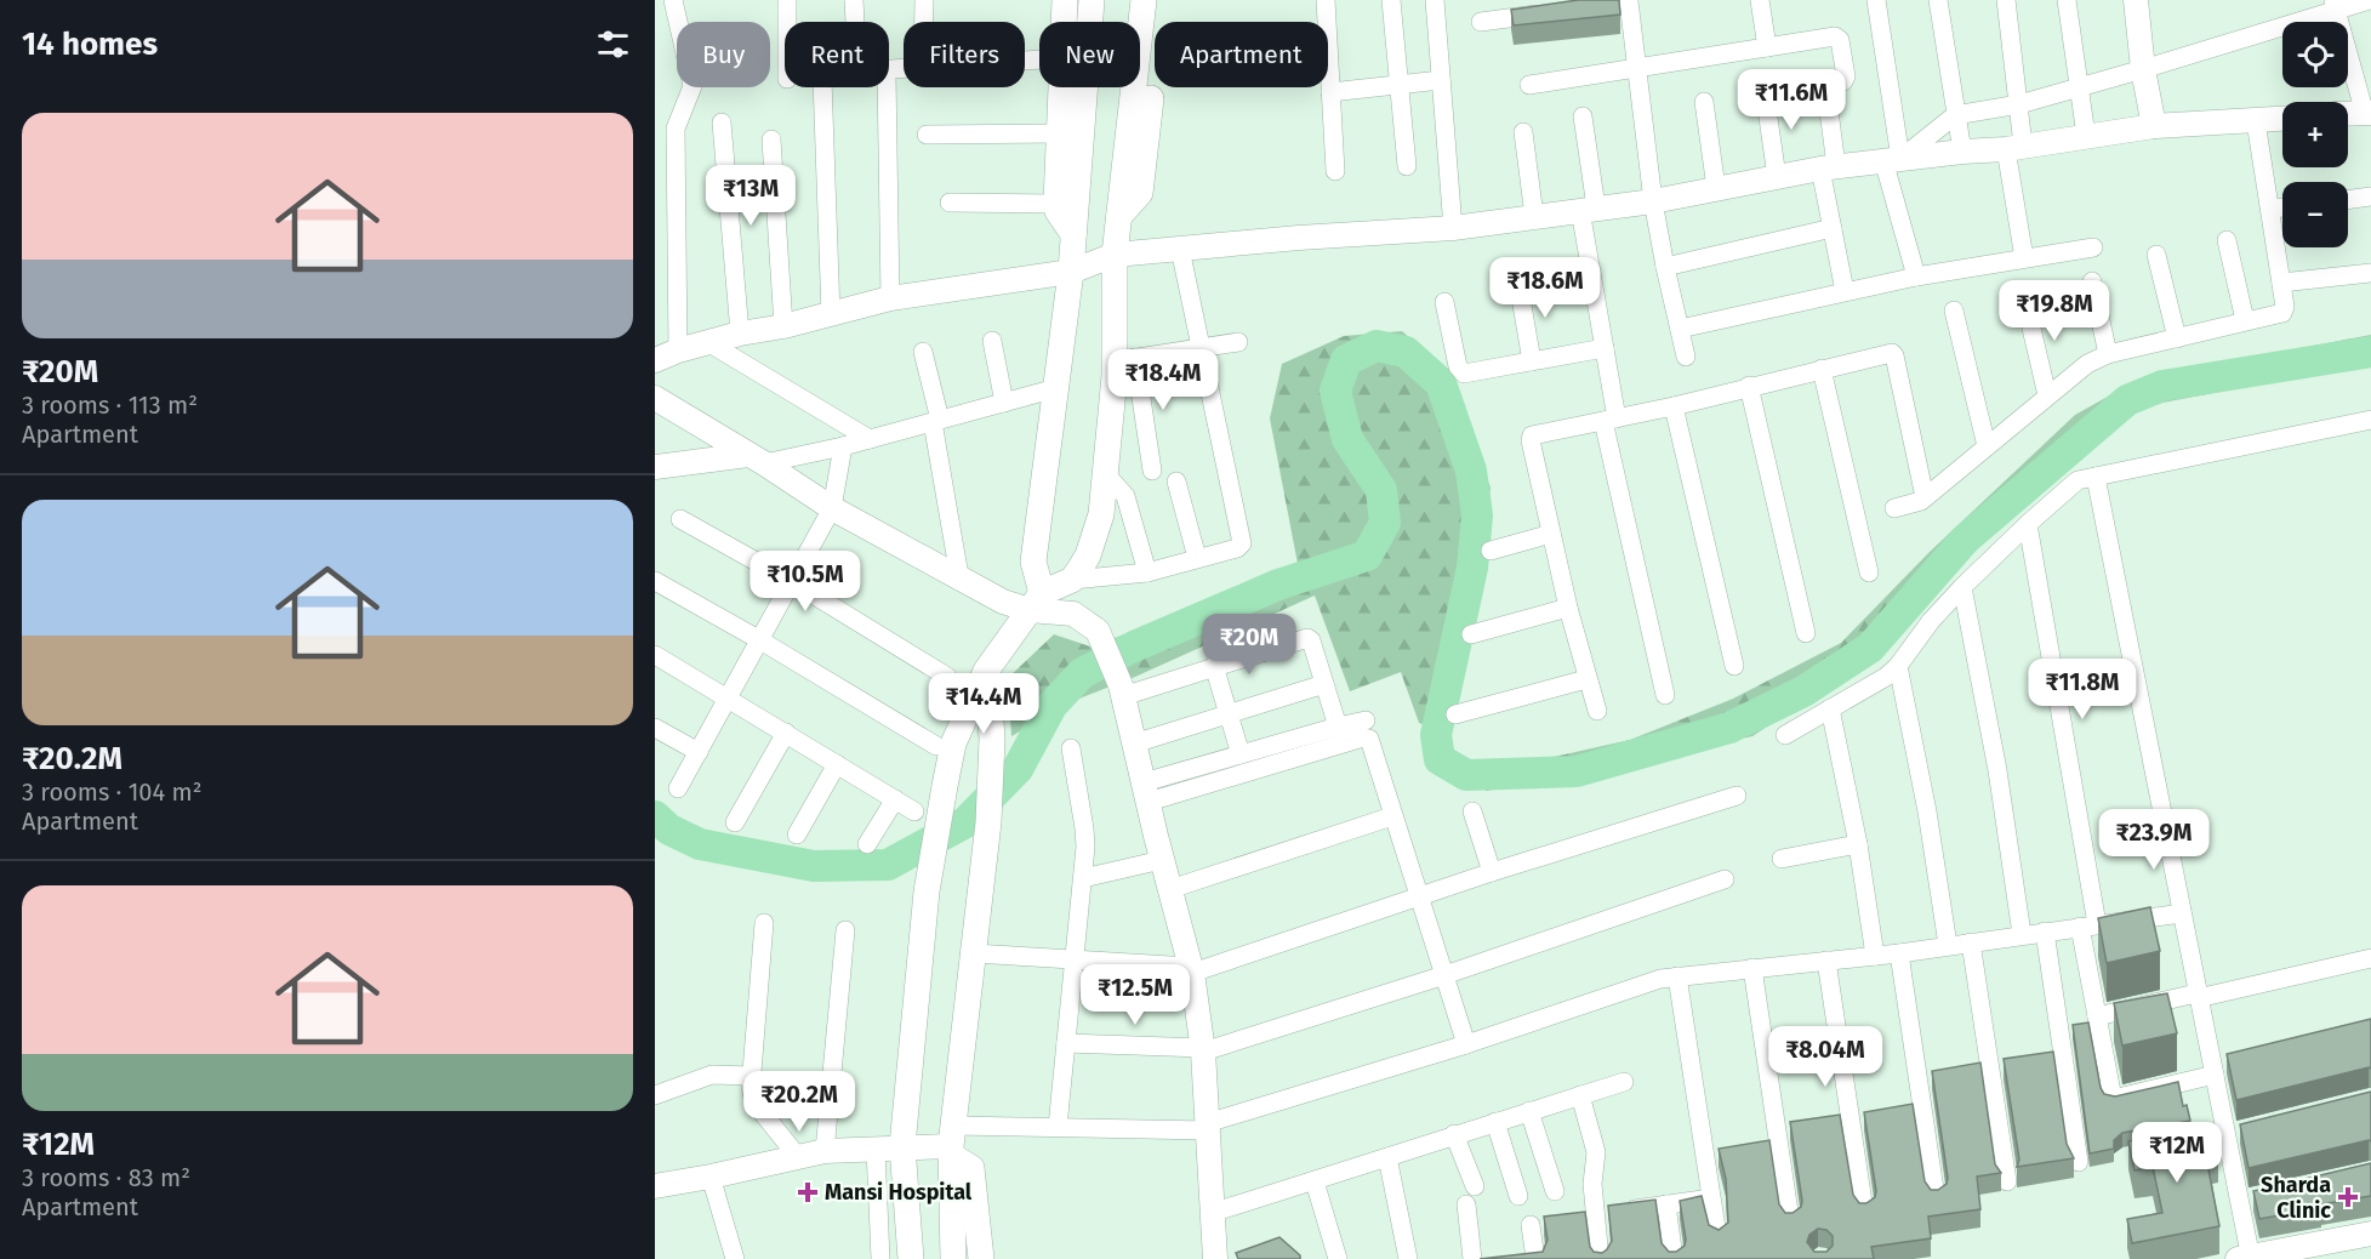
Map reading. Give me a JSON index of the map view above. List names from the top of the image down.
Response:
{
  "places": {
    "health": ["Mansi Hospital", "Sharda Clinic"]
  },
  "page": {
    "heading": "14 homes",
    "map_buttons": ["+", "−"],
    "chip": [
      "Buy",
      "Rent",
      "Filters",
      "New",
      "Apartment"
    ],
    "price": [
      "₹11.6M",
      "₹13M",
      "₹18.6M",
      "₹19.8M",
      "₹18.4M",
      "₹10.5M",
      "₹20M",
      "₹11.8M",
      "₹14.4M",
      "₹23.9M",
      "₹12.5M",
      "₹8.04M",
      "₹20.2M",
      "₹12M"
    ],
    "list": [
      {
        "name": "₹20M",
        "note": "3 rooms · 113 m² · Apartment"
      },
      {
        "name": "₹20.2M",
        "note": "3 rooms · 104 m² · Apartment"
      },
      {
        "name": "₹12M",
        "note": "3 rooms · 83 m² · Apartment"
      }
    ]
  }
}
